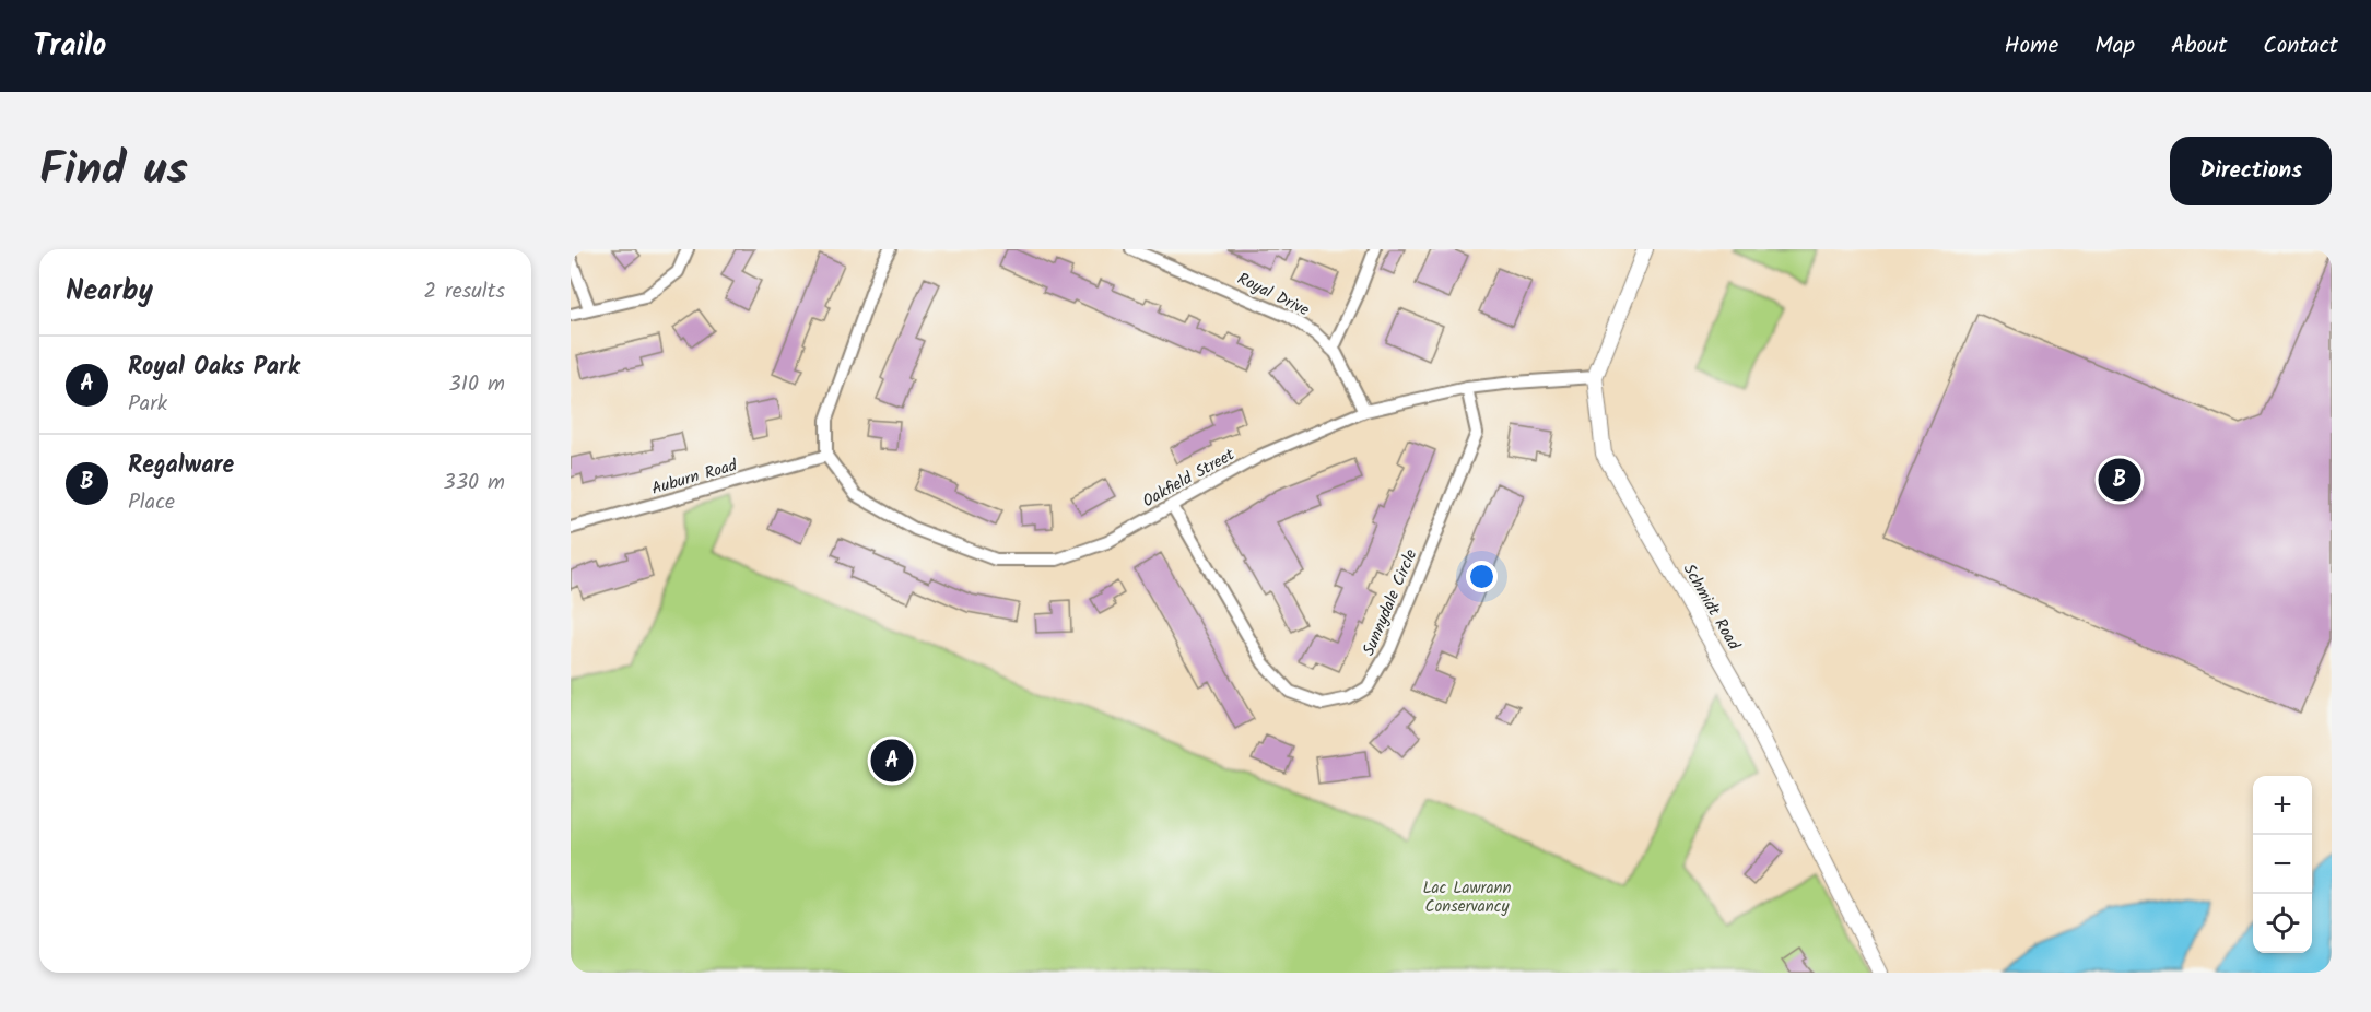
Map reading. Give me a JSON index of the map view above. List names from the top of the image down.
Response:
{
  "streets": {
    "street": [
      "Royal Drive",
      "Auburn Road",
      "Oakfield Street",
      "Sunnydale Circle",
      "Schmidt Road"
    ]
  },
  "crossings": [
    ["Royal Drive", "Oakfield Street"],
    ["Auburn Road", "Oakfield Street"],
    ["Oakfield Street", "Sunnydale Circle"],
    ["Oakfield Street", "Schmidt Road"]
  ],
  "parks": ["Lac Lawrann Conservancy"],
  "page": {
    "header": "Trailo",
    "nav": [
      "Home",
      "Map",
      "About",
      "Contact"
    ],
    "title": "Find us",
    "buttons": "Directions",
    "heading": ["Nearby", "2 results"],
    "list": [
      {
        "mark": "A",
        "name": "Royal Oaks Park",
        "note": "Park",
        "value": "310 m"
      },
      {
        "mark": "B",
        "name": "Regalware",
        "note": "Place",
        "value": "330 m"
      }
    ],
    "pins": ["B", "A"],
    "map_buttons": ["+", "−"]
  }
}
